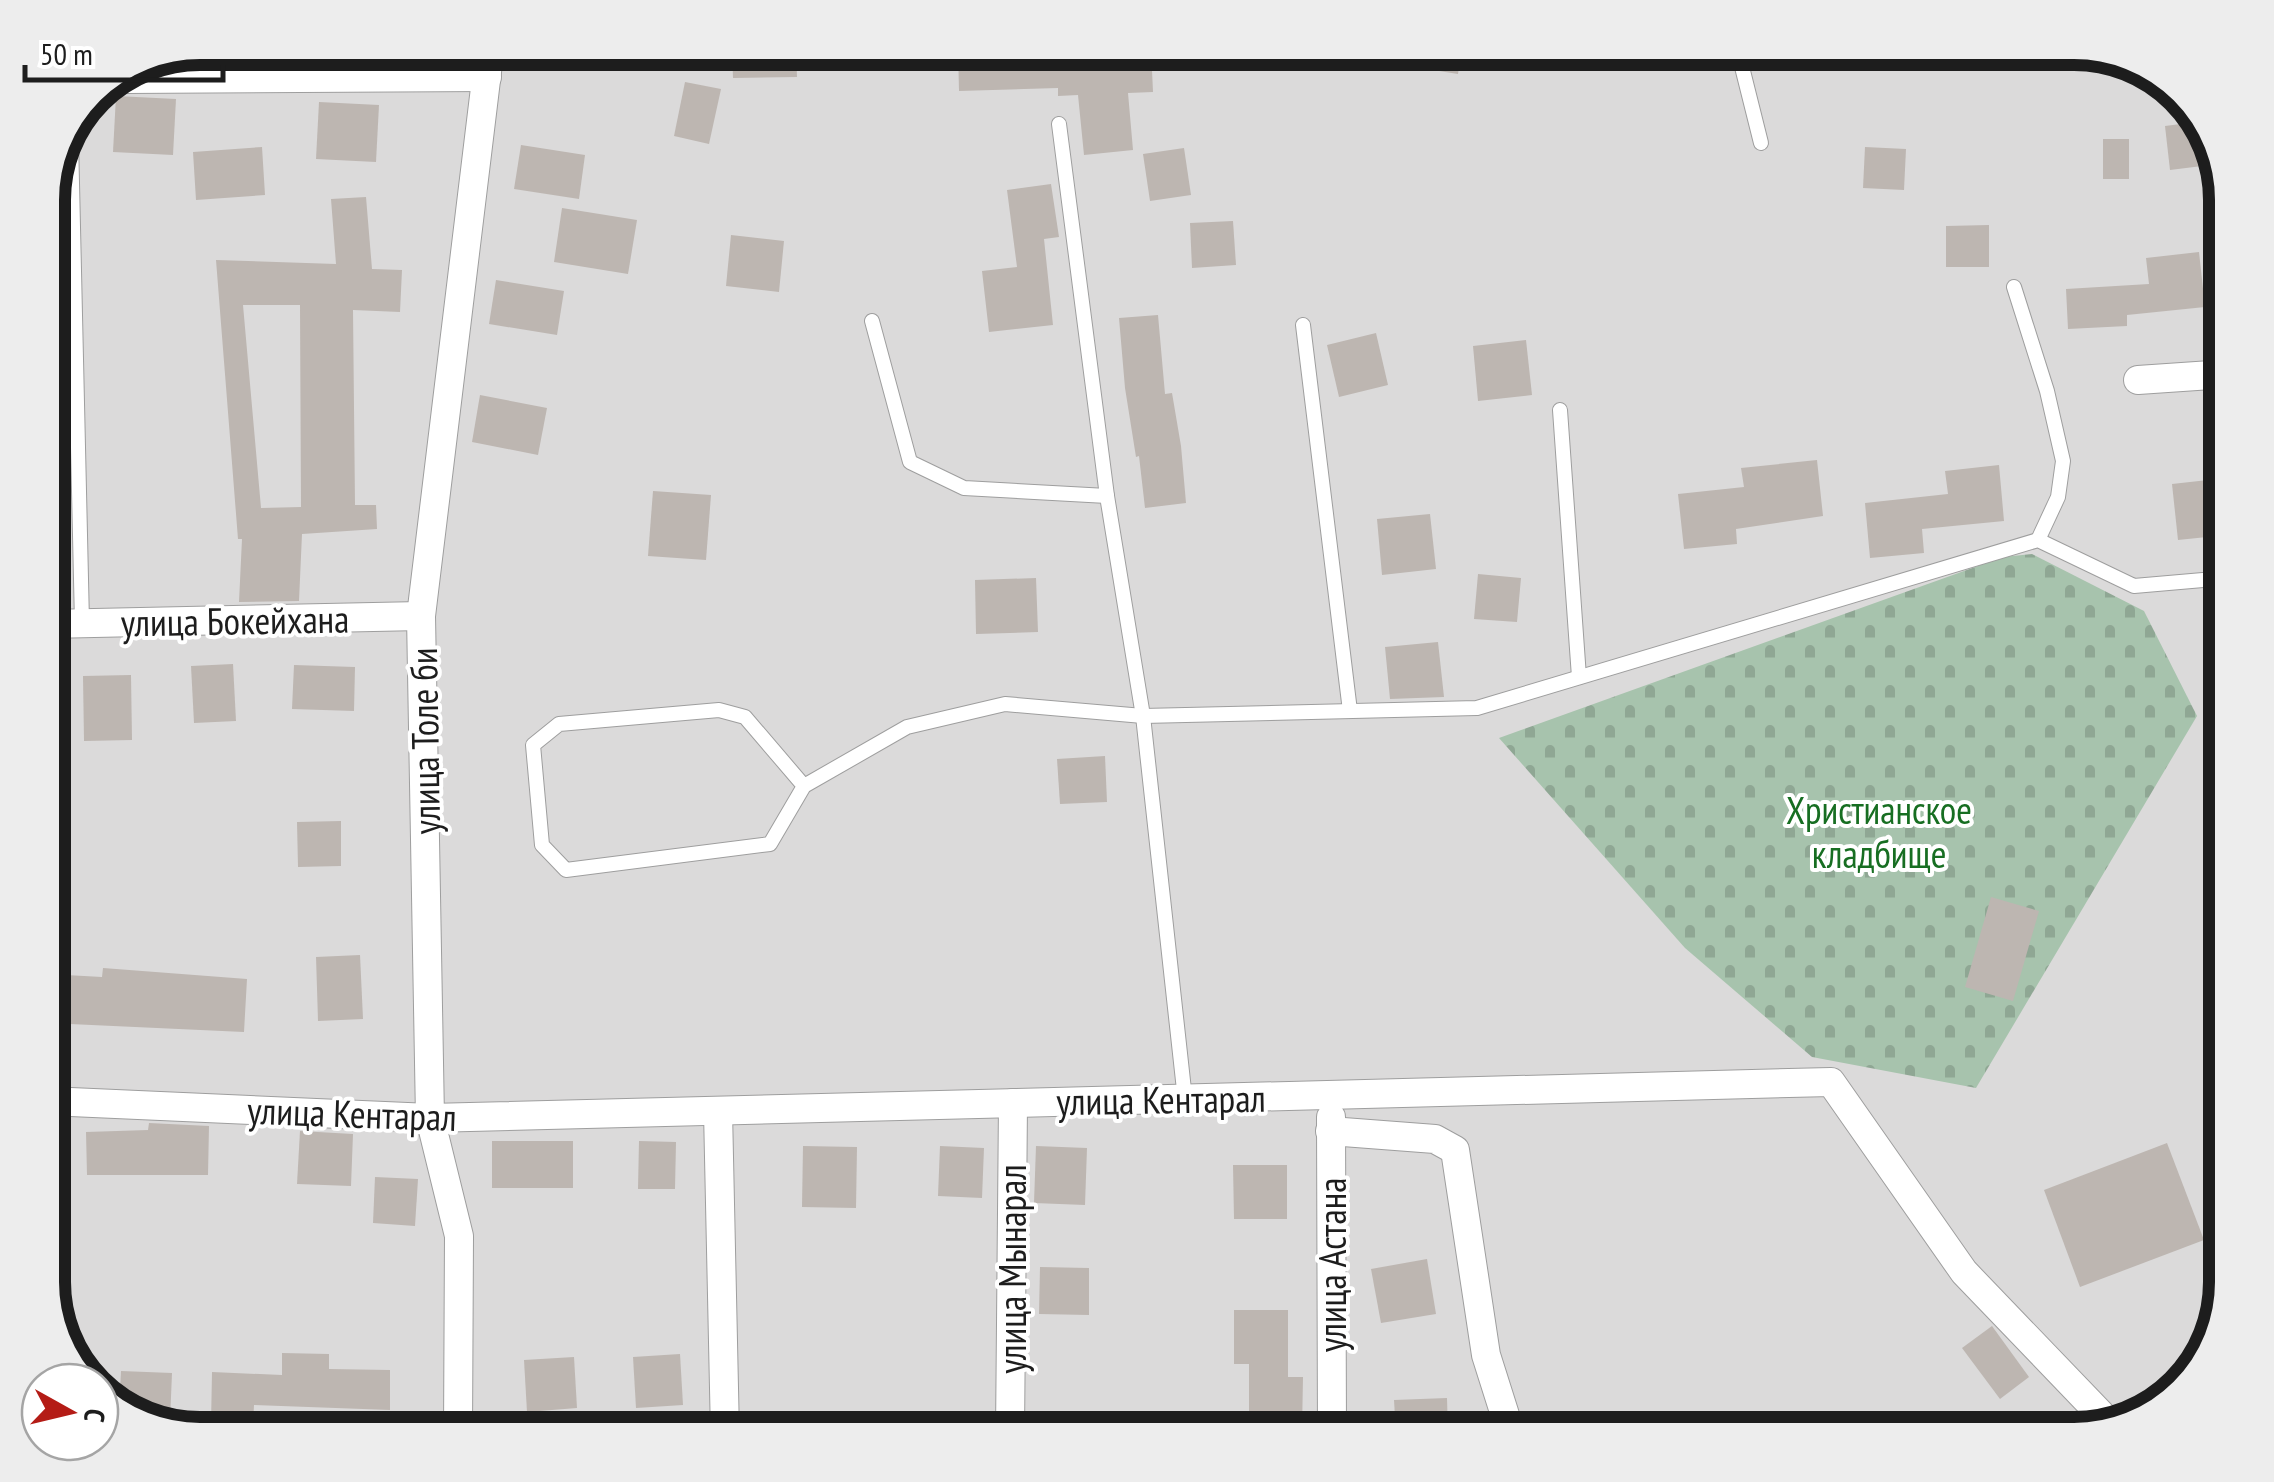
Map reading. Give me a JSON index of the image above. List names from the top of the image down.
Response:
{
  "streets": {
    "street": [
      "улица Бокейхана",
      "улица Толе би",
      "улица Кентарал",
      "улица Астана",
      "улица Мынарал"
    ]
  },
  "crossings": [
    ["улица Бокейхана", "улица Толе би"],
    ["улица Толе би", "улица Кентарал"],
    ["улица Кентарал", "улица Астана"],
    ["улица Кентарал", "улица Мынарал"]
  ],
  "parks": ["Христианское кладбище"],
  "scale_bar": "50 m",
  "north": "right"
}
